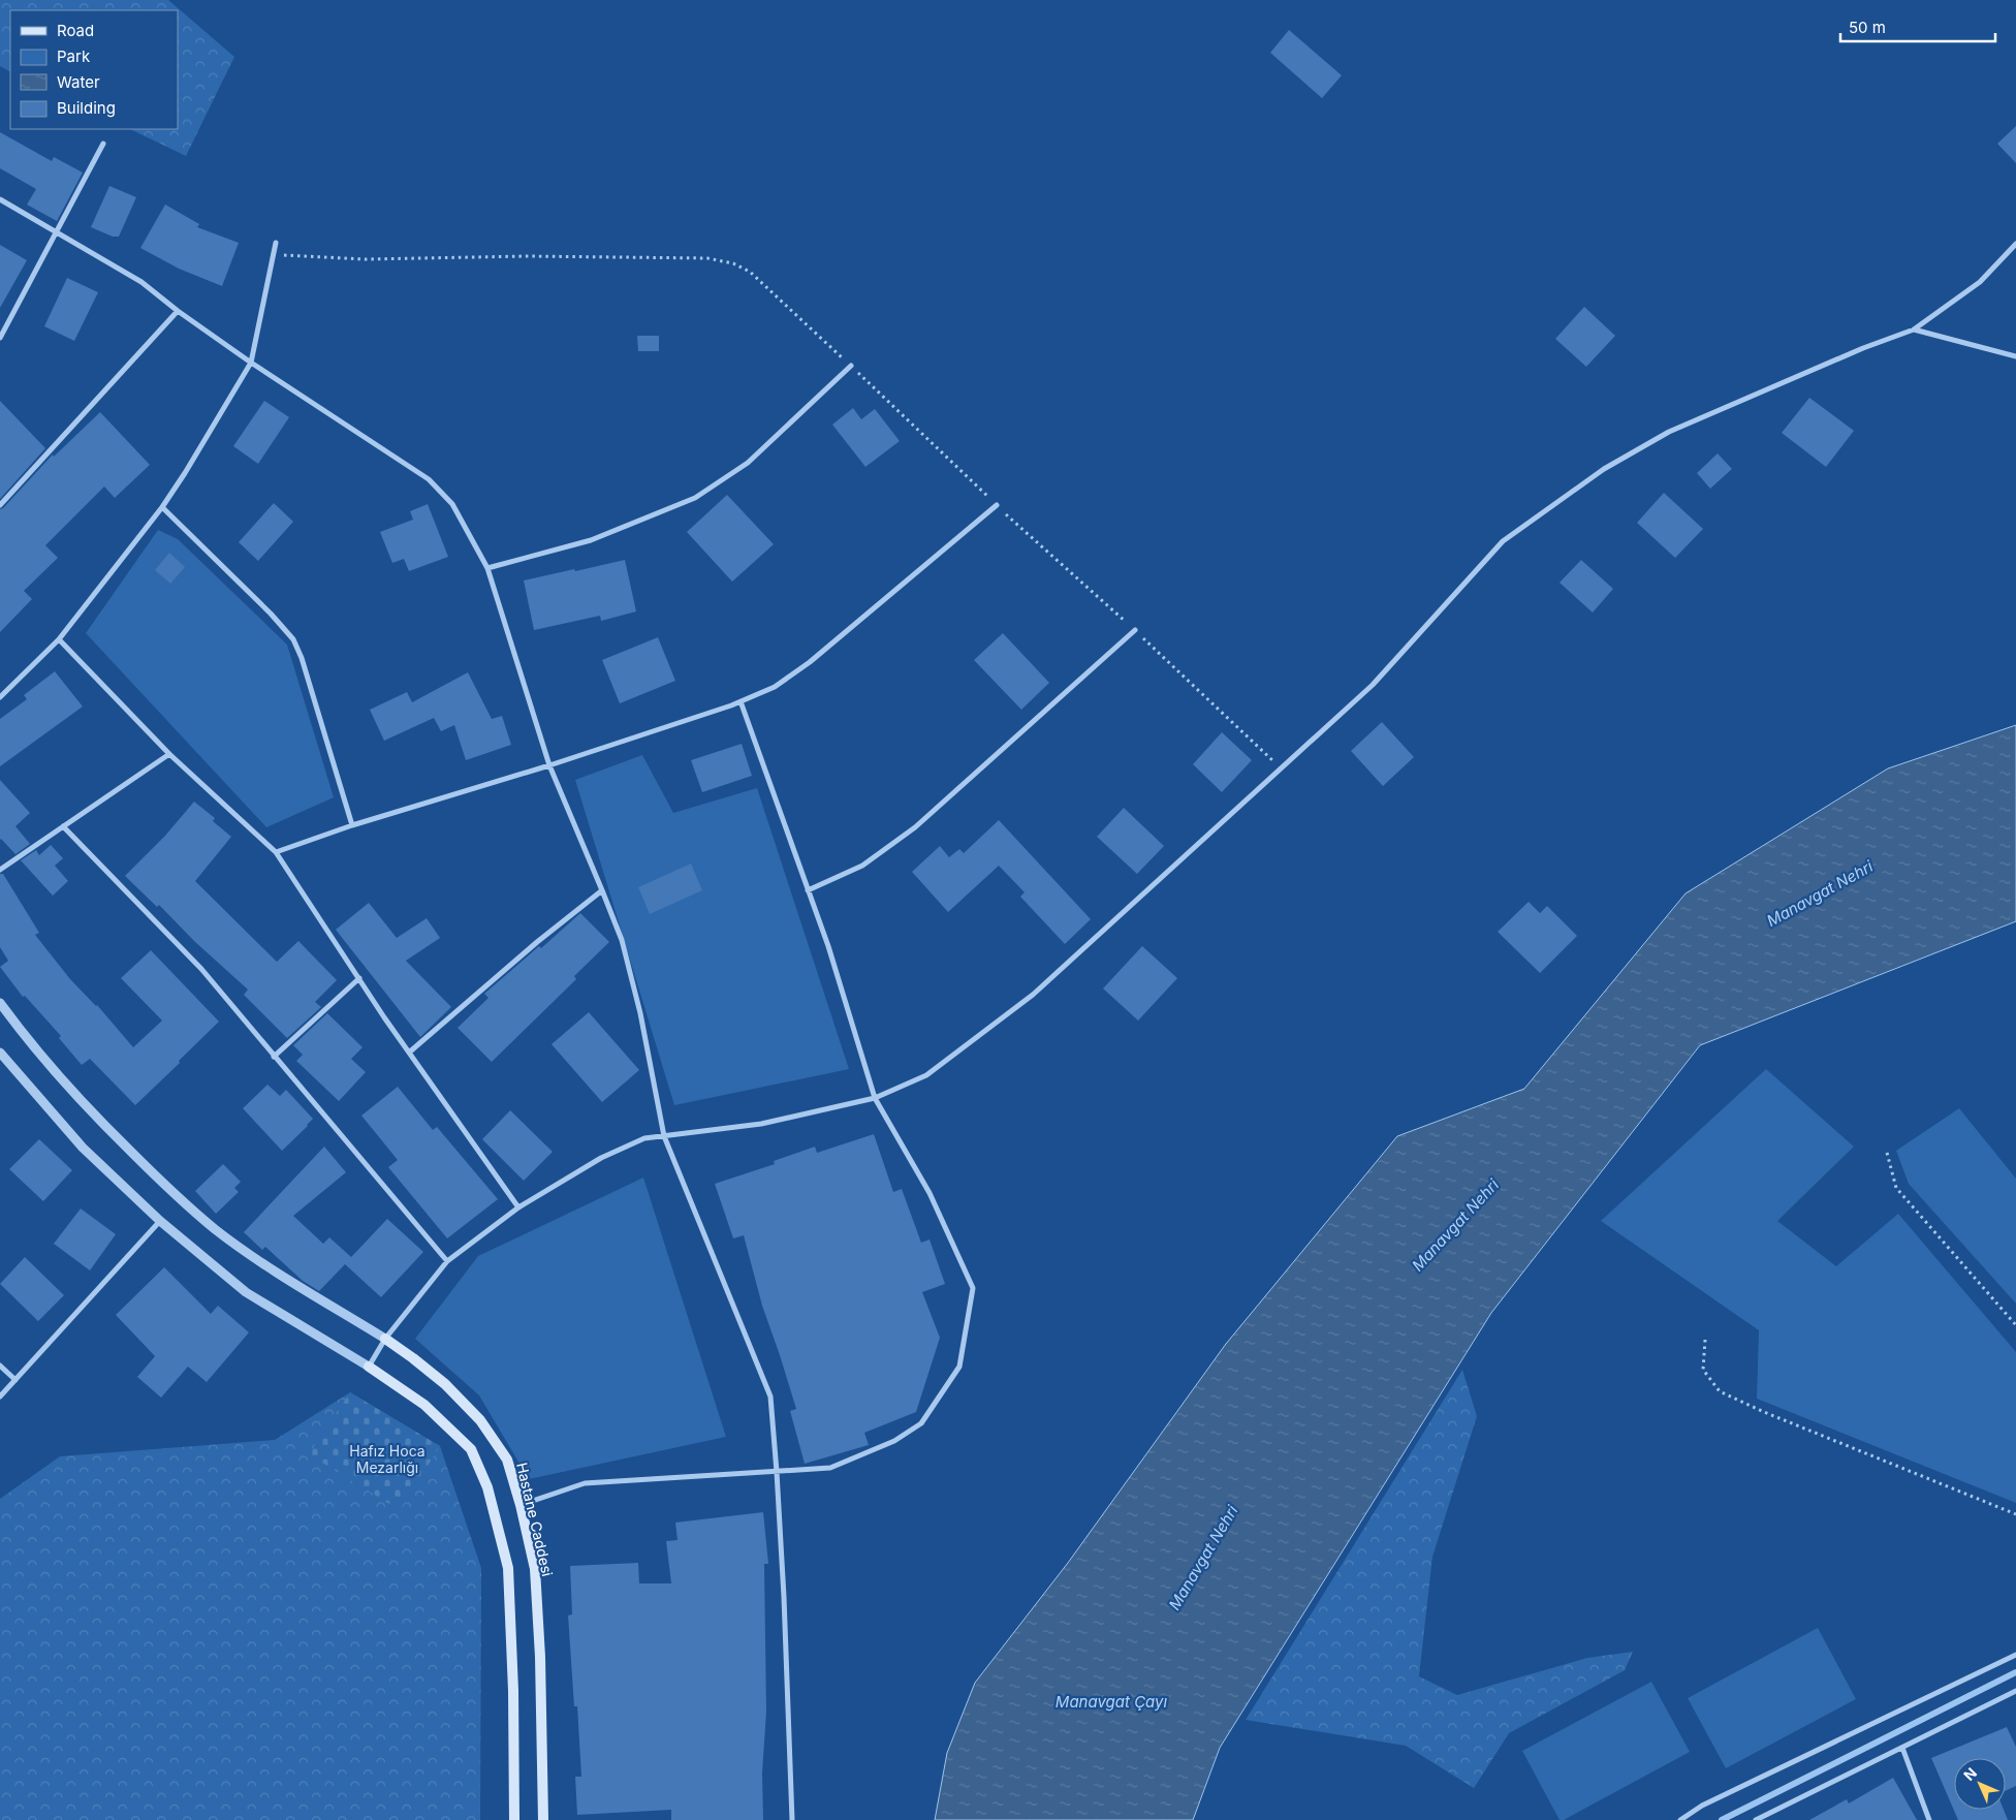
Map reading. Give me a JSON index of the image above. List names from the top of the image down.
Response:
{
  "streets": {
    "main road": ["Hastane Caddesi"]
  },
  "water": ["Manavgat Nehri", "Manavgat Çayı"],
  "parks": ["Hafız Hoca Mezarlığı"],
  "legend": [
    "Road",
    "Park",
    "Water",
    "Building"
  ],
  "scale_bar": "50 m",
  "north": "top left"
}
